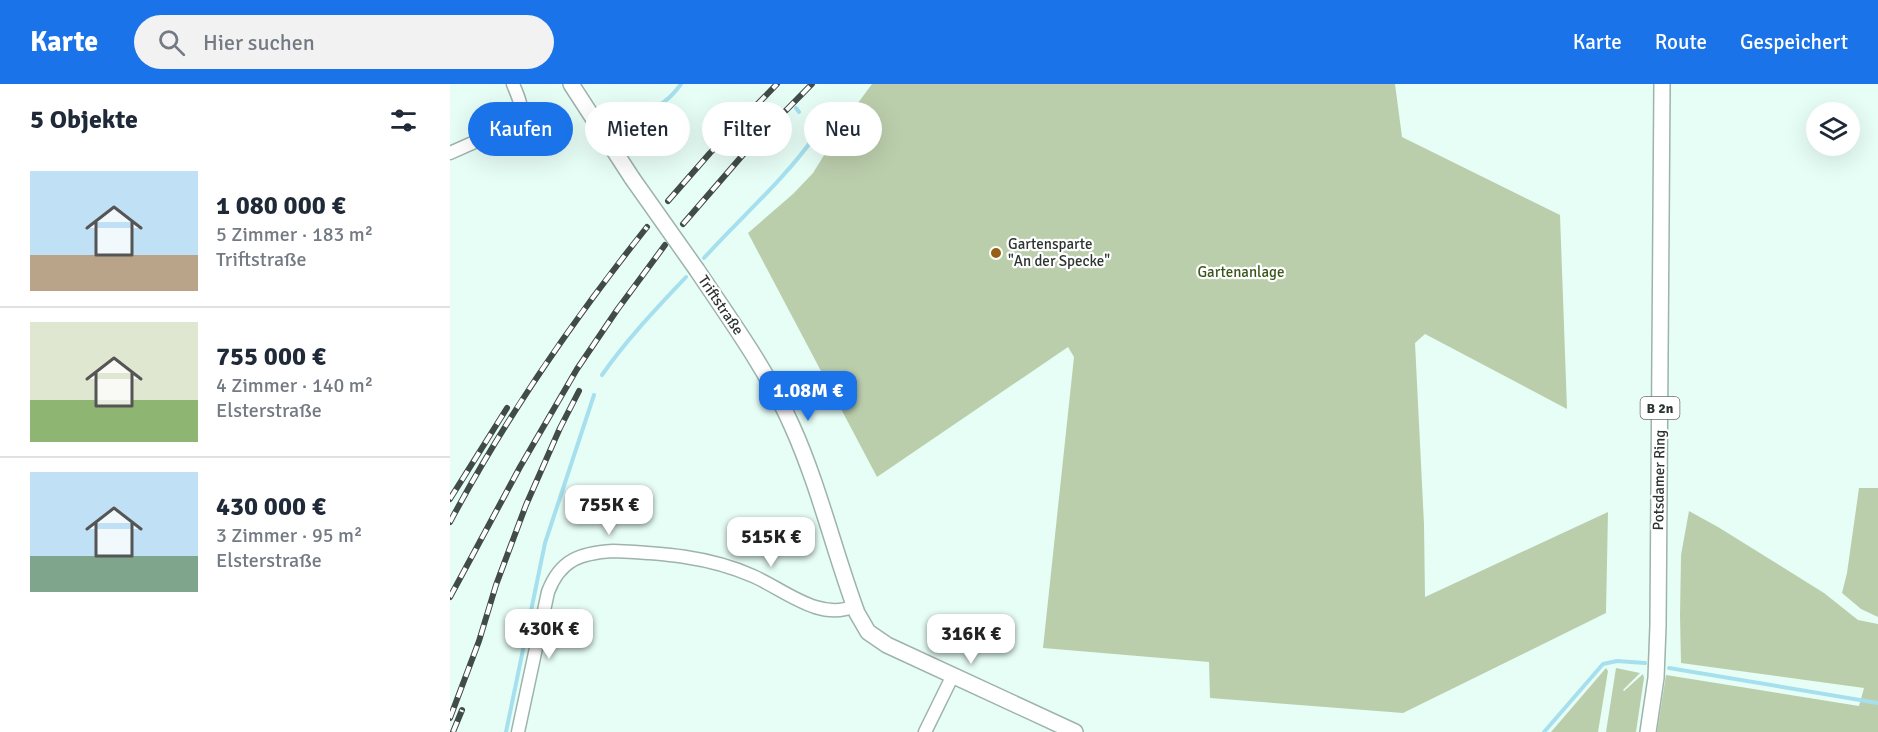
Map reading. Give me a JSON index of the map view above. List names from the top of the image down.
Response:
{
  "streets": {
    "main road": ["Triftstraße", "B 2n", "Potsdamer Ring"]
  },
  "parks": ["Gartenanlage"],
  "places": ["Gartensparte \"An der Specke\""],
  "page": {
    "header": "Karte",
    "search": "Hier suchen",
    "nav": ["Karte", "Route", "Gespeichert"],
    "heading": "5 Objekte",
    "chip": [
      "Kaufen",
      "Mieten",
      "Filter",
      "Neu"
    ],
    "list": [
      {
        "name": "1 080 000 €",
        "note": "5 Zimmer · 183 m² · Triftstraße"
      },
      {
        "name": "755 000 €",
        "note": "4 Zimmer · 140 m² · Elsterstraße"
      },
      {
        "name": "430 000 €",
        "note": "3 Zimmer · 95 m² · Elsterstraße"
      }
    ],
    "price": [
      "1.08M €",
      "755K €",
      "515K €",
      "430K €",
      "316K €"
    ]
  }
}
